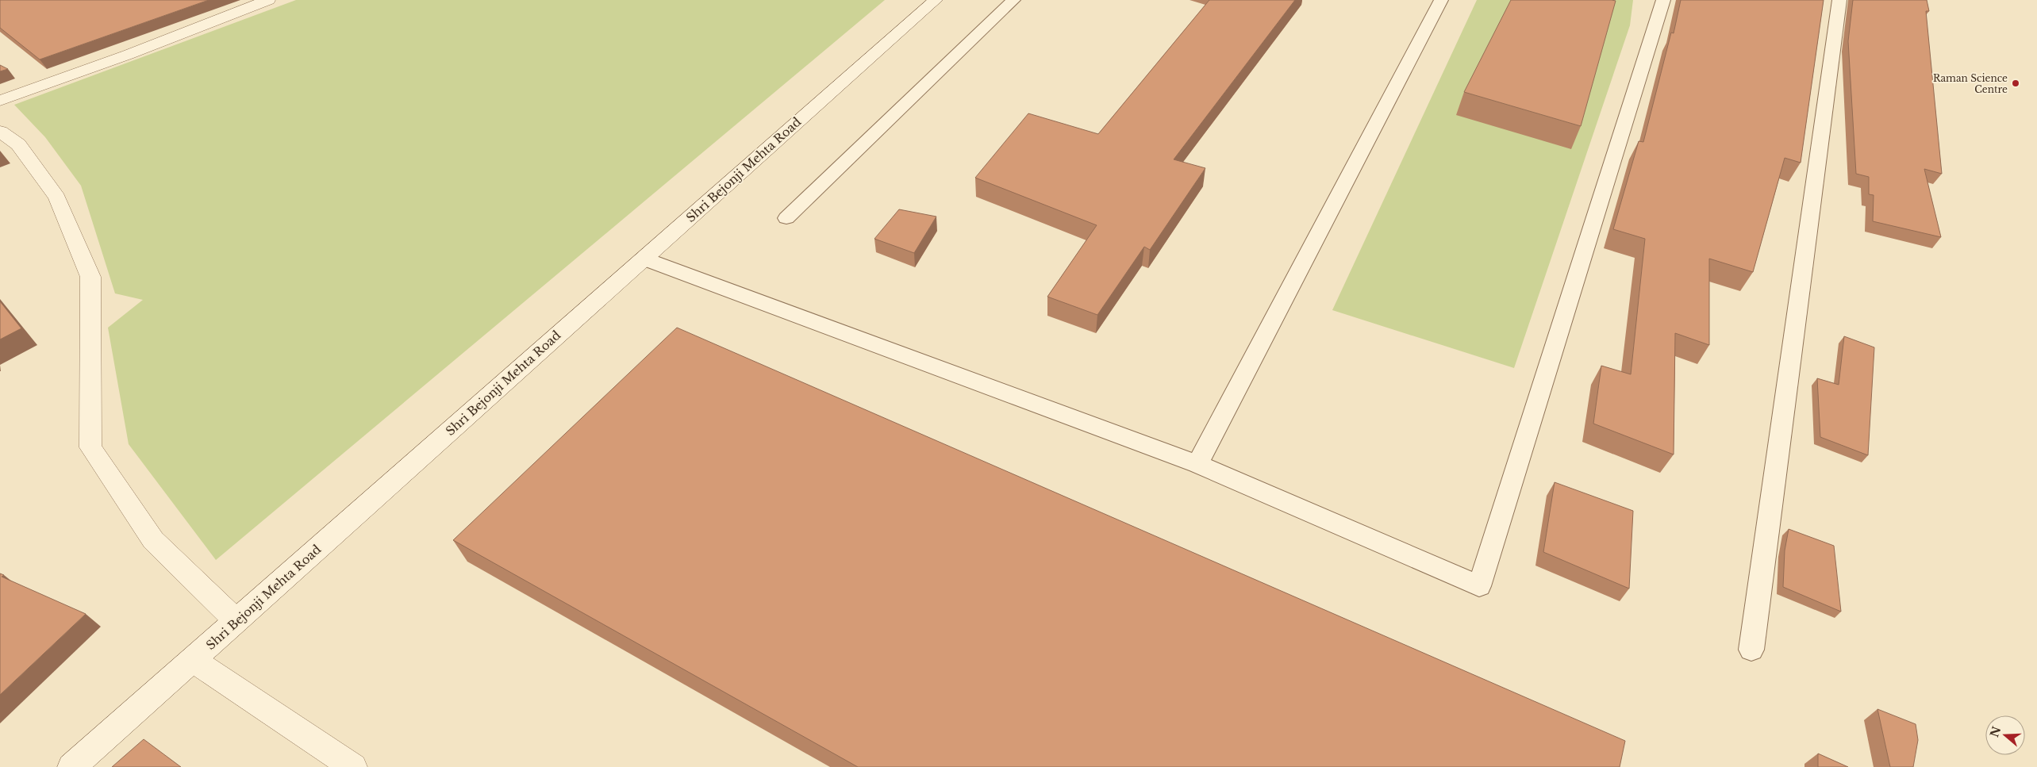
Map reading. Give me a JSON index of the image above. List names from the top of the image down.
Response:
{
  "streets": {
    "street": ["Shri Bejonji Mehta Road"]
  },
  "places": ["Raman Science Centre"],
  "north": "left"
}
